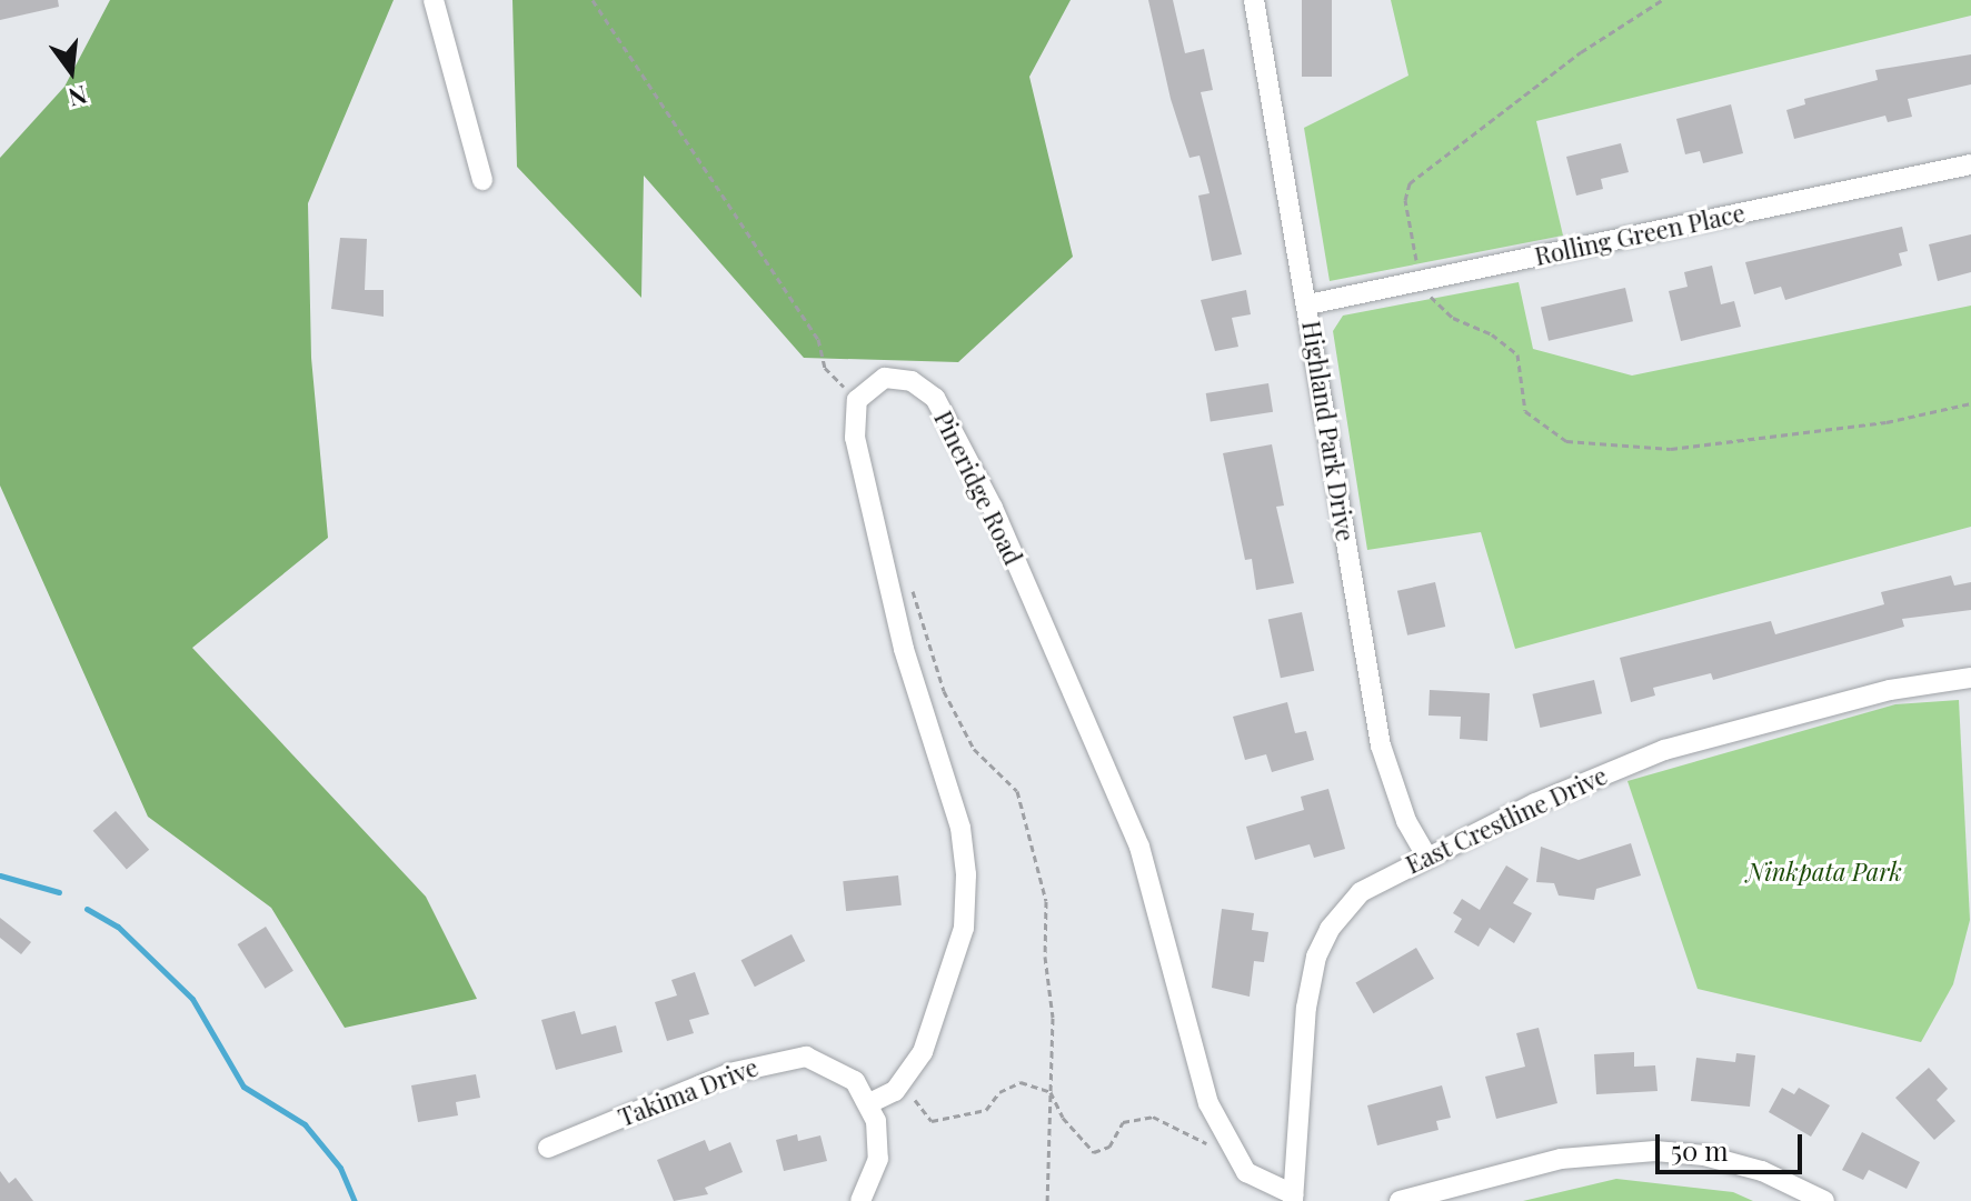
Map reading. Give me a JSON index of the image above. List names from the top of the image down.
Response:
{
  "streets": {
    "street": [
      "Rolling Green Place",
      "Highland Park Drive",
      "Pineridge Road",
      "East Crestline Drive",
      "Takima Drive"
    ]
  },
  "crossings": [
    ["Rolling Green Place", "Highland Park Drive"],
    ["Highland Park Drive", "East Crestline Drive"],
    ["Pineridge Road", "East Crestline Drive"]
  ],
  "parks": ["Ninkpata Park"],
  "scale_bar": "50 m",
  "north": "bottom"
}
